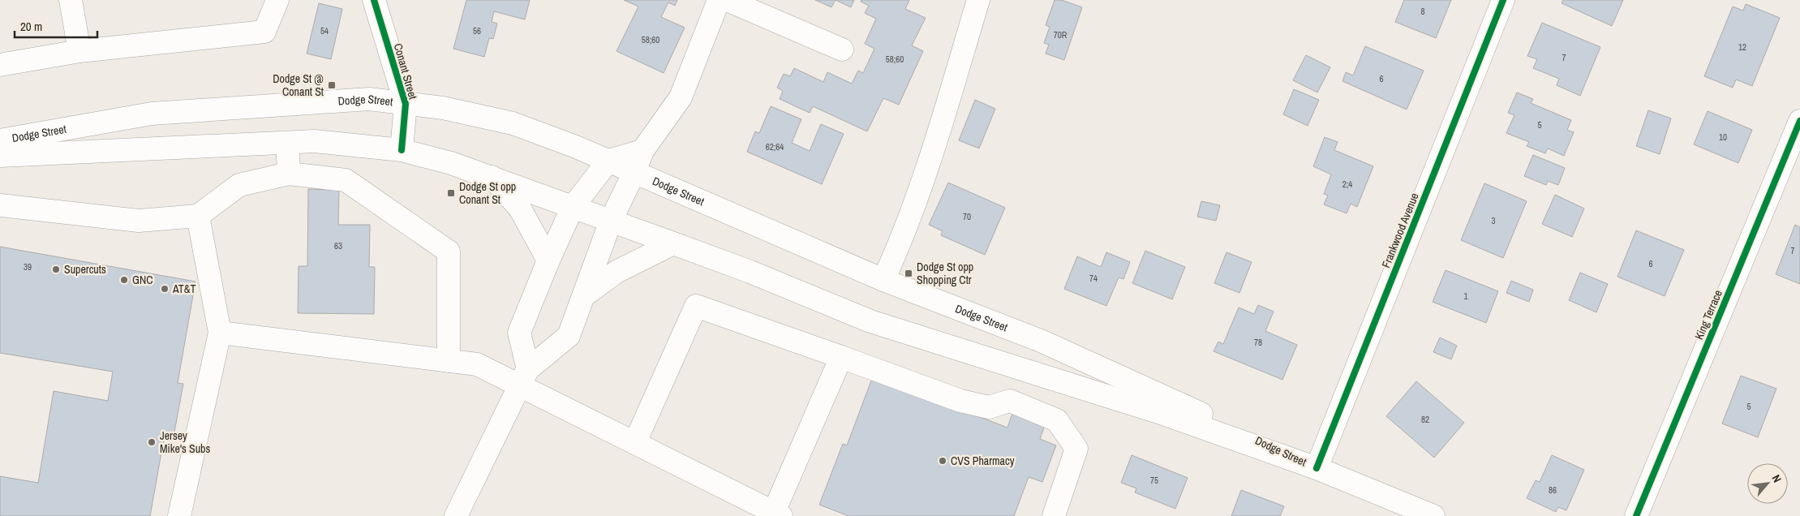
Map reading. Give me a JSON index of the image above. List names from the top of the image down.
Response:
{
  "streets": {
    "main road": [
      "Conant Street",
      "Dodge Street",
      "Frankwood Avenue",
      "King Terrace"
    ]
  },
  "crossings": [
    ["Conant Street", "Dodge Street"],
    ["Dodge Street", "Frankwood Avenue"]
  ],
  "places": {
    "transit": ["Dodge St @ Conant St", "Dodge St opp Conant St", "Dodge St opp Shopping Ctr"],
    "other": [
      "Supercuts",
      "GNC",
      "AT&T",
      "Jersey Mike's Subs",
      "CVS Pharmacy"
    ]
  },
  "house_numbers": [
    "8",
    "54",
    "56",
    "70R",
    "58;60",
    "12",
    "7",
    "58;60",
    "6",
    "5",
    "10",
    "62;64",
    "2;4",
    "70",
    "3",
    "63",
    "7",
    "6",
    "39",
    "74",
    "1",
    "78",
    "5",
    "82",
    "75",
    "86"
  ],
  "scale_bar": "20 m",
  "north": "top right"
}
